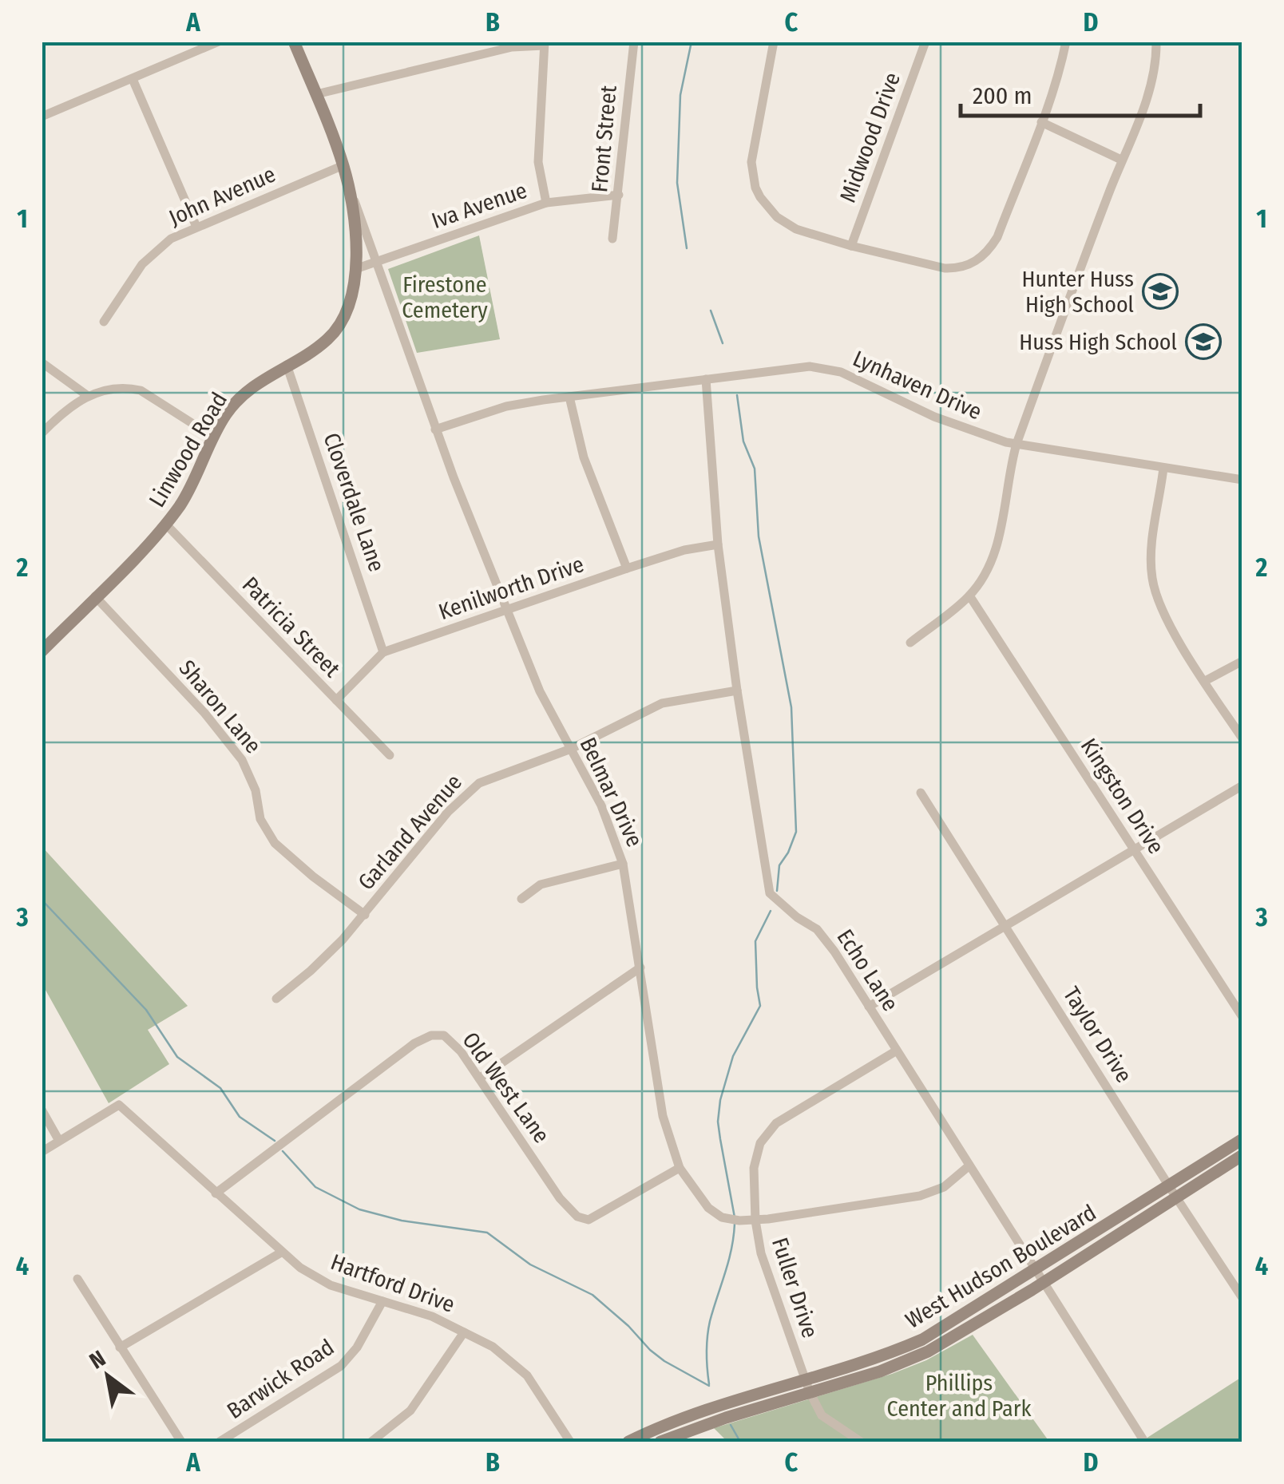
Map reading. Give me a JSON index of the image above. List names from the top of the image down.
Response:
{
  "streets": {
    "main road": ["Linwood Road", "West Hudson Boulevard"],
    "street": [
      "Midwood Drive",
      "Front Street",
      "John Avenue",
      "Iva Avenue",
      "Lynhaven Drive",
      "Cloverdale Lane",
      "Kenilworth Drive",
      "Patricia Street",
      "Sharon Lane",
      "Belmar Drive",
      "Kingston Drive",
      "Garland Avenue",
      "Echo Lane",
      "Taylor Drive",
      "Old West Lane",
      "Hartford Drive",
      "Fuller Drive",
      "Barwick Road"
    ]
  },
  "crossings": [
    ["Front Street", "Iva Avenue"],
    ["John Avenue", "Linwood Road"],
    ["Iva Avenue", "Linwood Road"],
    ["Iva Avenue", "Belmar Drive"],
    ["Lynhaven Drive", "Belmar Drive"],
    ["Lynhaven Drive", "Echo Lane"],
    ["Linwood Road", "Cloverdale Lane"],
    ["Linwood Road", "Patricia Street"],
    ["Linwood Road", "Sharon Lane"],
    ["Linwood Road", "Belmar Drive"],
    ["Cloverdale Lane", "Kenilworth Drive"],
    ["Kenilworth Drive", "Patricia Street"],
    ["Kenilworth Drive", "Belmar Drive"],
    ["Kenilworth Drive", "Echo Lane"],
    ["Sharon Lane", "Garland Avenue"],
    ["Belmar Drive", "Garland Avenue"],
    ["Belmar Drive", "Echo Lane"],
    ["Belmar Drive", "Old West Lane"],
    ["Belmar Drive", "Fuller Drive"],
    ["Garland Avenue", "Echo Lane"],
    ["Echo Lane", "West Hudson Boulevard"],
    ["Echo Lane", "Fuller Drive"],
    ["Taylor Drive", "West Hudson Boulevard"],
    ["Old West Lane", "Hartford Drive"],
    ["West Hudson Boulevard", "Fuller Drive"],
    ["Hartford Drive", "Barwick Road"]
  ],
  "parks": ["Firestone Cemetery", "Phillips Center and Park"],
  "places": {
    "school or university": ["Hunter Huss High School", "Huss High School"]
  },
  "scale_bar": "200 m",
  "north": "top left",
  "grid": {
    "columns": [
      "A",
      "B",
      "C",
      "D"
    ],
    "rows": [
      "1",
      "2",
      "3",
      "4"
    ]
  }
}
